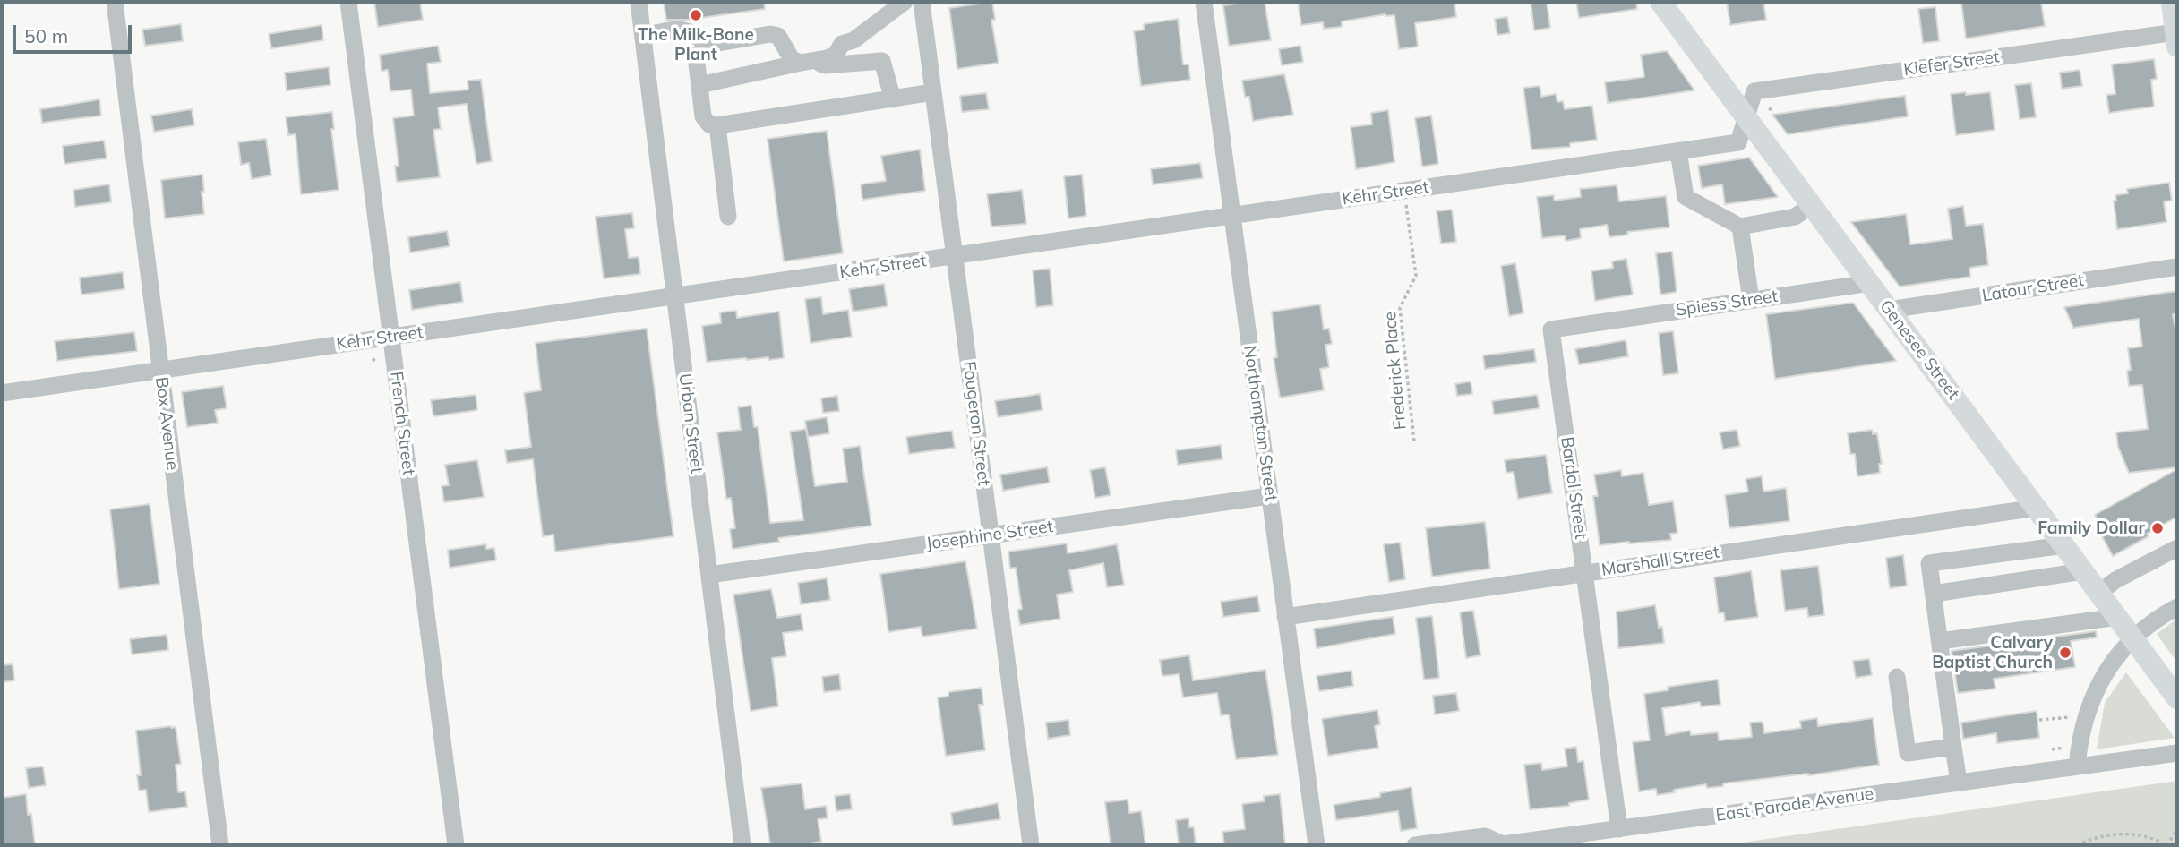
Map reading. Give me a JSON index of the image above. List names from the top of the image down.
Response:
{
  "streets": {
    "main road": ["Genesee Street"],
    "street": [
      "Kiefer Street",
      "Kehr Street",
      "Latour Street",
      "Spiess Street",
      "Box Avenue",
      "French Street",
      "Urban Street",
      "Fougeron Street",
      "Northampton Street",
      "Bardol Street",
      "Josephine Street",
      "Marshall Street",
      "East Parade Avenue"
    ],
    "path": ["Frederick Place"]
  },
  "crossings": [
    ["Kiefer Street", "Kehr Street"],
    ["Kiefer Street", "Genesee Street"],
    ["Kehr Street", "Genesee Street"],
    ["Kehr Street", "Frederick Place"],
    ["Kehr Street", "Box Avenue"],
    ["Kehr Street", "French Street"],
    ["Kehr Street", "Urban Street"],
    ["Kehr Street", "Fougeron Street"],
    ["Kehr Street", "Northampton Street"],
    ["Latour Street", "Genesee Street"],
    ["Spiess Street", "Genesee Street"],
    ["Spiess Street", "Bardol Street"],
    ["Genesee Street", "Marshall Street"],
    ["Urban Street", "Josephine Street"],
    ["Fougeron Street", "Josephine Street"],
    ["Northampton Street", "Josephine Street"],
    ["Northampton Street", "Marshall Street"],
    ["Bardol Street", "Marshall Street"],
    ["Bardol Street", "East Parade Avenue"]
  ],
  "places": ["The Milk-Bone Plant", "Family Dollar", "Calvary Baptist Church"],
  "scale_bar": "50 m"
}
